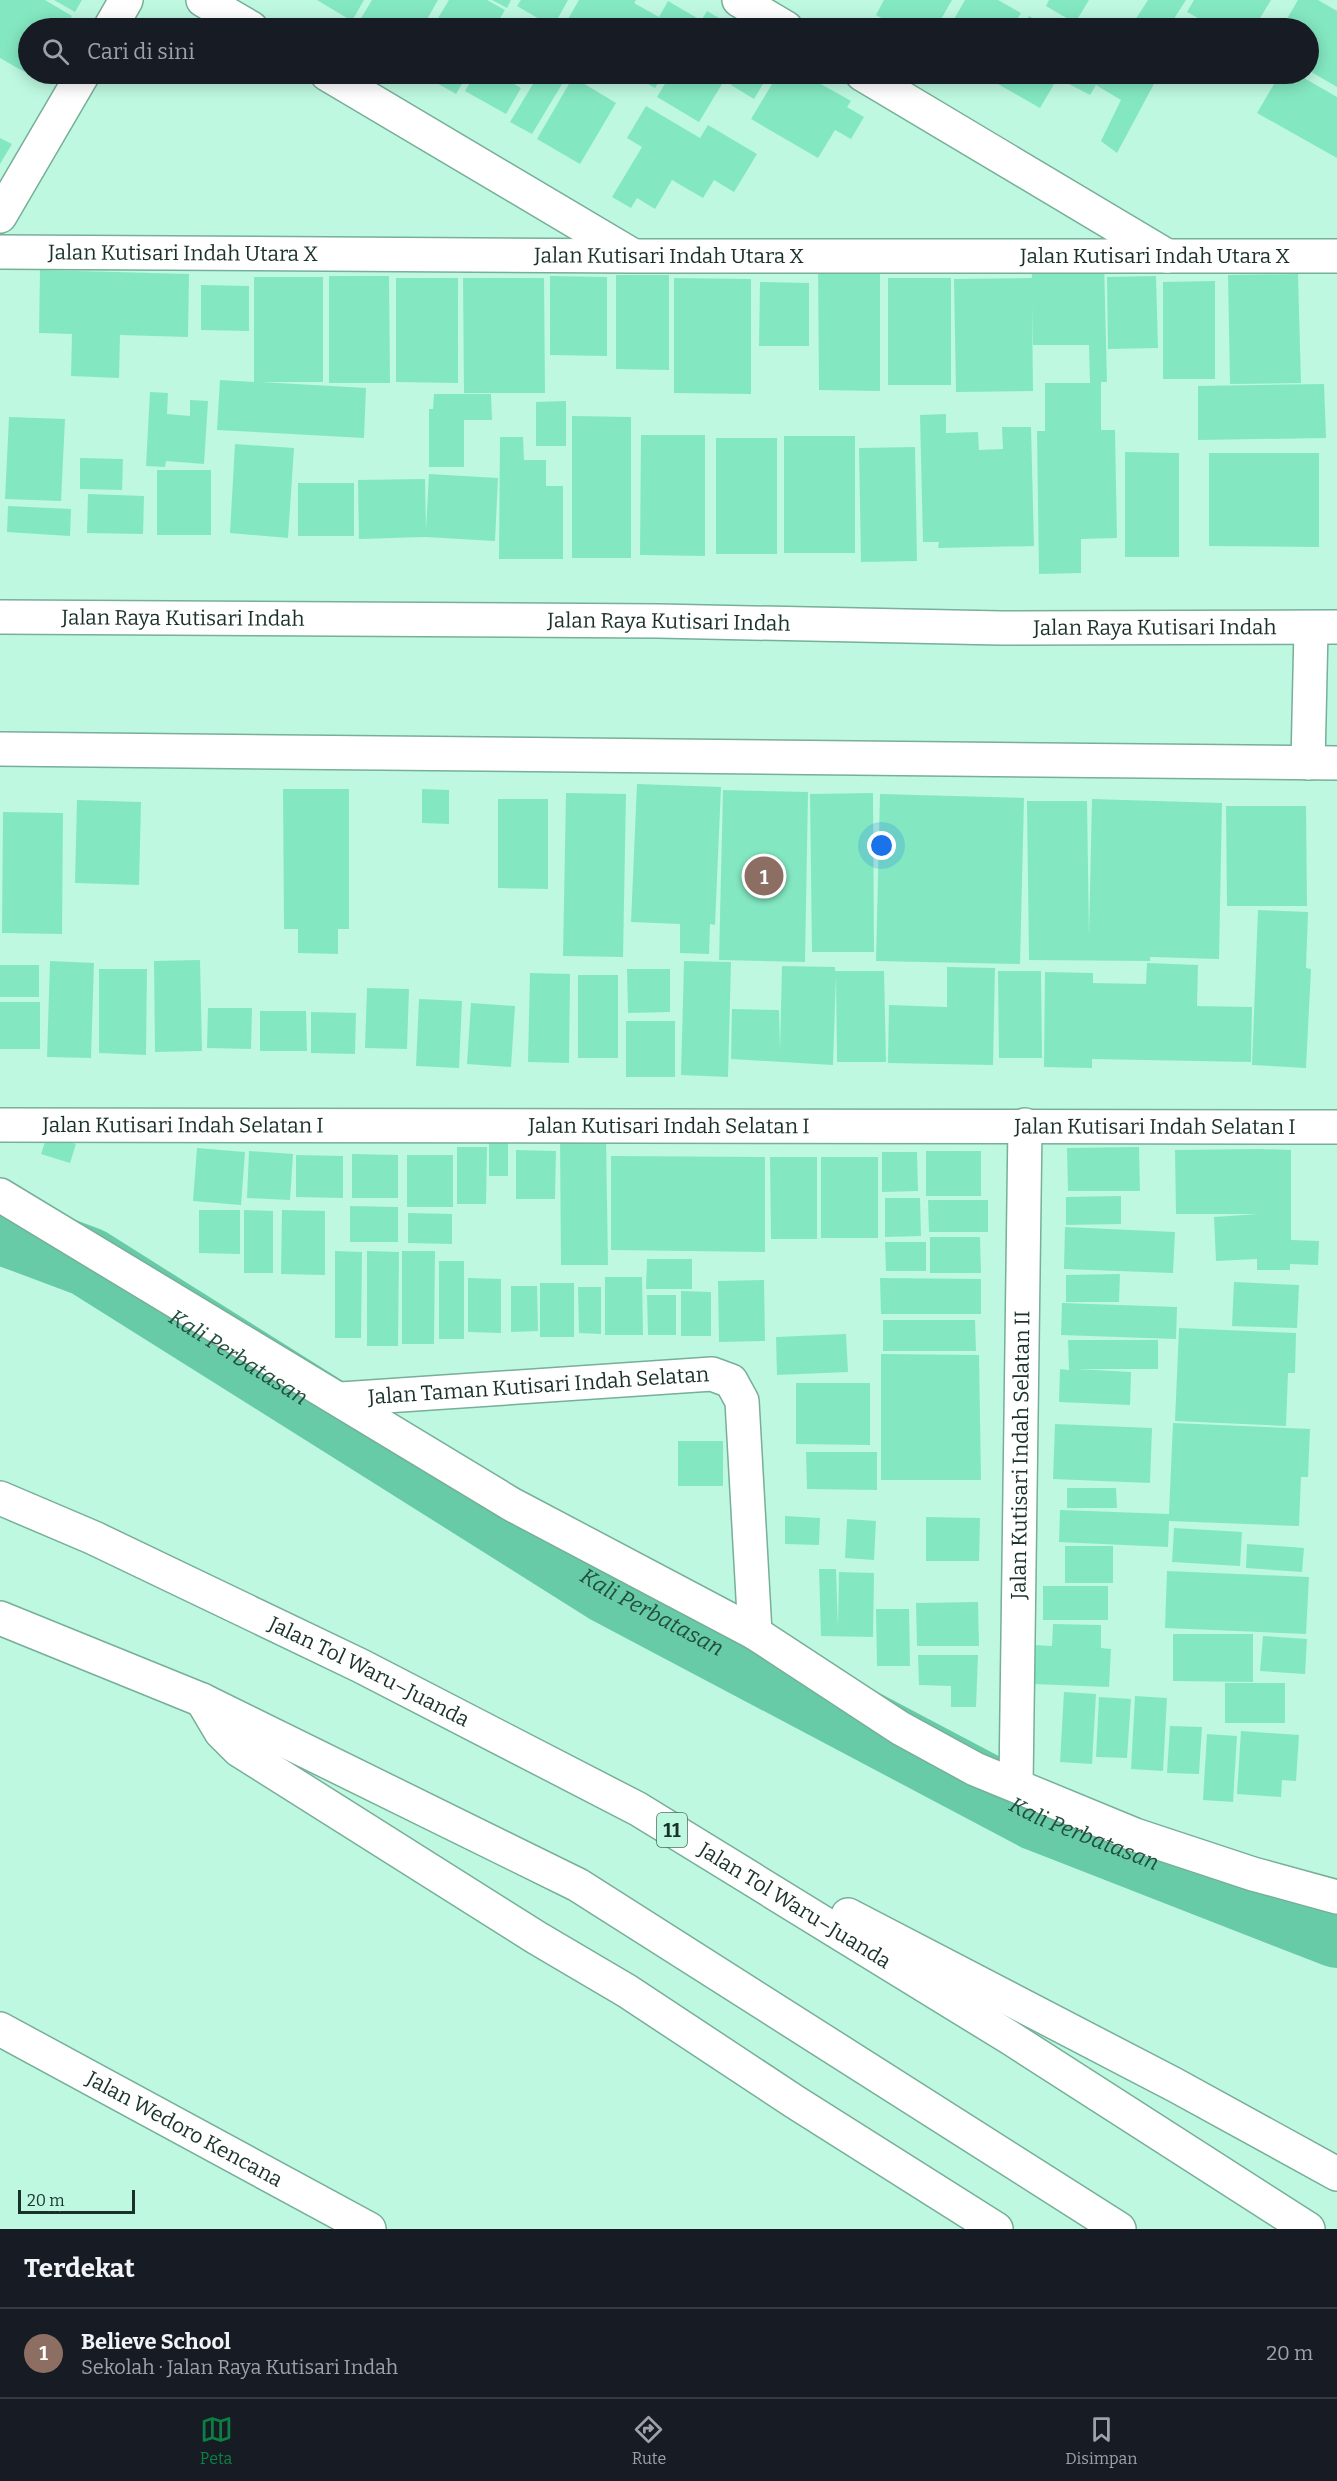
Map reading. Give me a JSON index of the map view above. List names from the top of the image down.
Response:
{
  "streets": {
    "main road": [
      "Jalan Kutisari Indah Utara X",
      "Jalan Raya Kutisari Indah",
      "Jalan Kutisari Indah Selatan I",
      "Jalan Taman Kutisari Indah Selatan",
      "Jalan Kutisari Indah Selatan II",
      "Jalan Tol Waru–Juanda",
      "11",
      "Jalan Wedoro Kencana"
    ]
  },
  "crossings": [
    ["Jalan Kutisari Indah Selatan I", "Jalan Kutisari Indah Selatan II"],
    ["Jalan Taman Kutisari Indah Selatan", "Jalan Kutisari Indah Selatan II"]
  ],
  "water": ["Kali Perbatasan"],
  "scale_bar": "20 m",
  "page": {
    "search": "Cari di sini",
    "pins": "1",
    "scale": "20 m",
    "heading": "Terdekat",
    "list": [
      {
        "mark": "1",
        "name": "Believe School",
        "note": "Sekolah · Jalan Raya Kutisari Indah",
        "value": "20 m"
      }
    ],
    "nav": ["Peta", "Rute", "Disimpan"]
  }
}
